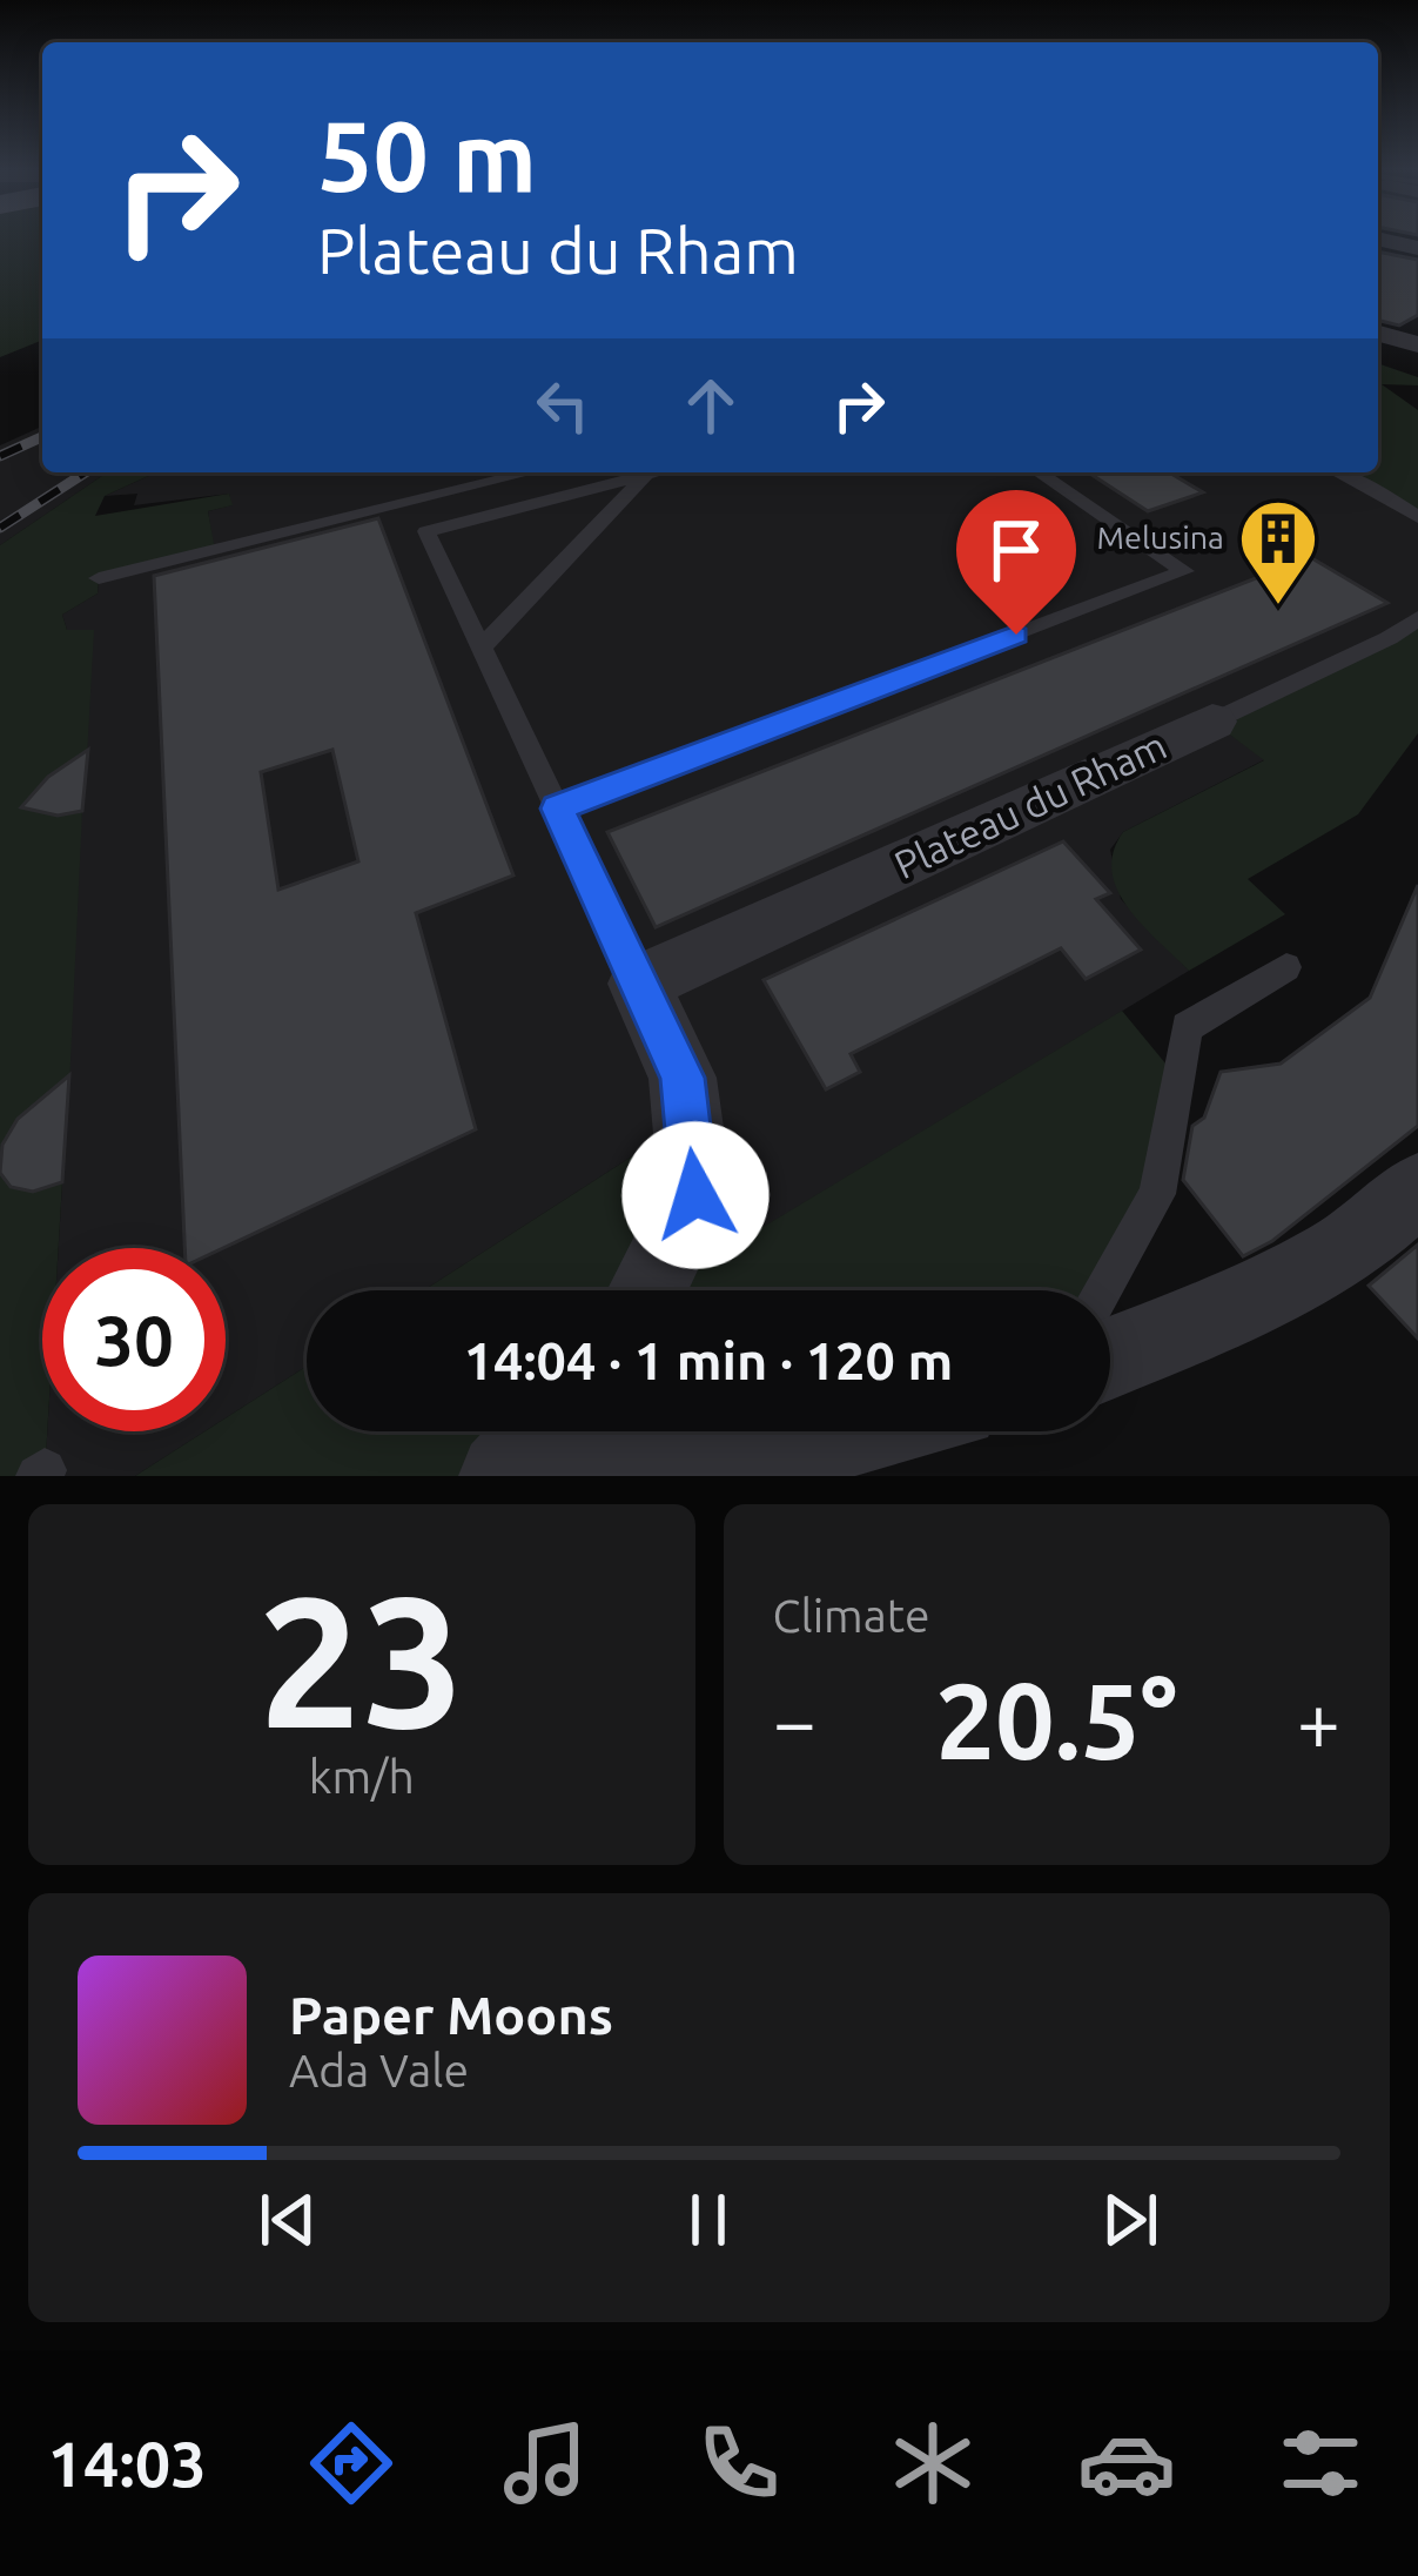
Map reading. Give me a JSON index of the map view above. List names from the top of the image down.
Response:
{
  "streets": {
    "street": ["Plateau du Rham"]
  },
  "places": {
    "building": ["Melusina"]
  },
  "page": {
    "turn": ["50 m", "Plateau du Rham"],
    "limit": "30",
    "trip": "14:04 · 1 min · 120 m",
    "tile": [
      ["23", "km/h"],
      "Climate"
    ],
    "heat": ["−", "20.5°", "+"],
    "song": ["Paper Moons", "Ada Vale"],
    "tabs": "14:03"
  }
}
